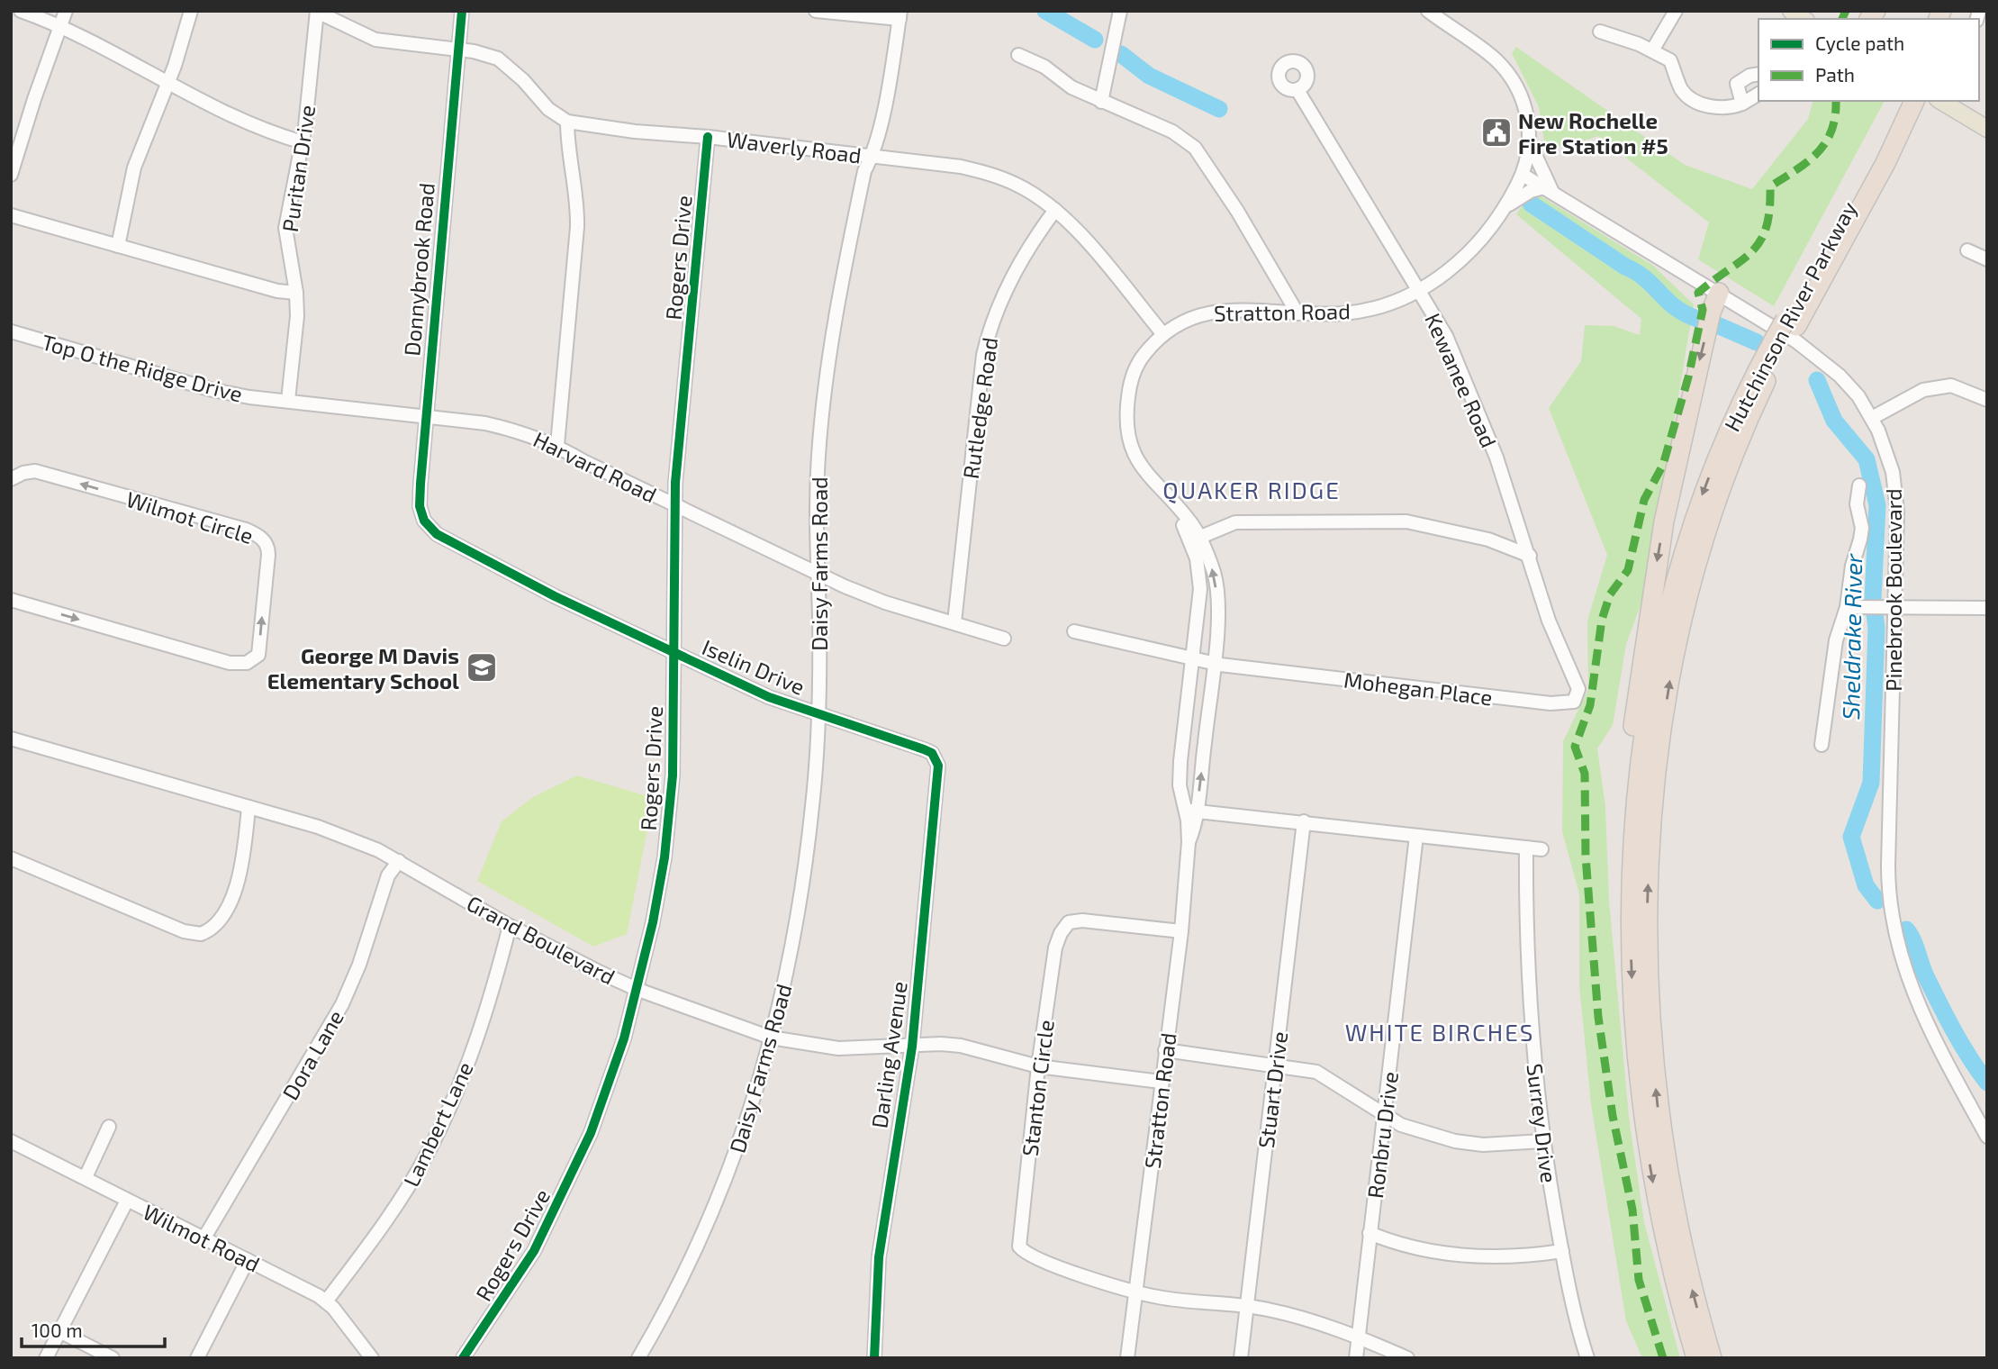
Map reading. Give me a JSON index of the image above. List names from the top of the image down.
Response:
{
  "streets": {
    "highway": ["Hutchinson River Parkway"],
    "street": [
      "Waverly Road",
      "Puritan Drive",
      "Rogers Drive",
      "Donnybrook Road",
      "Stratton Road",
      "Top O the Ridge Drive",
      "Kewanee Road",
      "Rutledge Road",
      "Harvard Road",
      "Wilmot Circle",
      "Daisy Farms Road",
      "Pinebrook Boulevard",
      "Iselin Drive",
      "Mohegan Place",
      "Grand Boulevard",
      "Dora Lane",
      "Darling Avenue",
      "Stanton Circle",
      "Stuart Drive",
      "Surrey Drive",
      "Lambert Lane",
      "Ronbru Drive",
      "Wilmot Road"
    ]
  },
  "crossings": [
    ["Waverly Road", "Puritan Drive"],
    ["Waverly Road", "Rogers Drive"],
    ["Waverly Road", "Donnybrook Road"],
    ["Waverly Road", "Stratton Road"],
    ["Waverly Road", "Rutledge Road"],
    ["Waverly Road", "Daisy Farms Road"],
    ["Puritan Drive", "Top O the Ridge Drive"],
    ["Rogers Drive", "Harvard Road"],
    ["Rogers Drive", "Iselin Drive"],
    ["Rogers Drive", "Grand Boulevard"],
    ["Donnybrook Road", "Top O the Ridge Drive"],
    ["Donnybrook Road", "Harvard Road"],
    ["Donnybrook Road", "Iselin Drive"],
    ["Stratton Road", "Kewanee Road"],
    ["Stratton Road", "Pinebrook Boulevard"],
    ["Stratton Road", "Mohegan Place"],
    ["Stratton Road", "Grand Boulevard"],
    ["Stratton Road", "Stanton Circle"],
    ["Top O the Ridge Drive", "Harvard Road"],
    ["Kewanee Road", "Mohegan Place"],
    ["Rutledge Road", "Harvard Road"],
    ["Harvard Road", "Daisy Farms Road"],
    ["Daisy Farms Road", "Iselin Drive"],
    ["Daisy Farms Road", "Grand Boulevard"],
    ["Iselin Drive", "Darling Avenue"],
    ["Grand Boulevard", "Dora Lane"],
    ["Grand Boulevard", "Darling Avenue"],
    ["Grand Boulevard", "Stanton Circle"],
    ["Grand Boulevard", "Lambert Lane"],
    ["Dora Lane", "Wilmot Road"],
    ["Lambert Lane", "Wilmot Road"]
  ],
  "districts": ["QUAKER RIDGE", "WHITE BIRCHES"],
  "water": ["Sheldrake River"],
  "places": {
    "public building": ["New Rochelle Fire Station #5"],
    "school or university": ["George M Davis Elementary School"]
  },
  "legend": ["Cycle path", "Path"],
  "scale_bar": "100 m"
}
